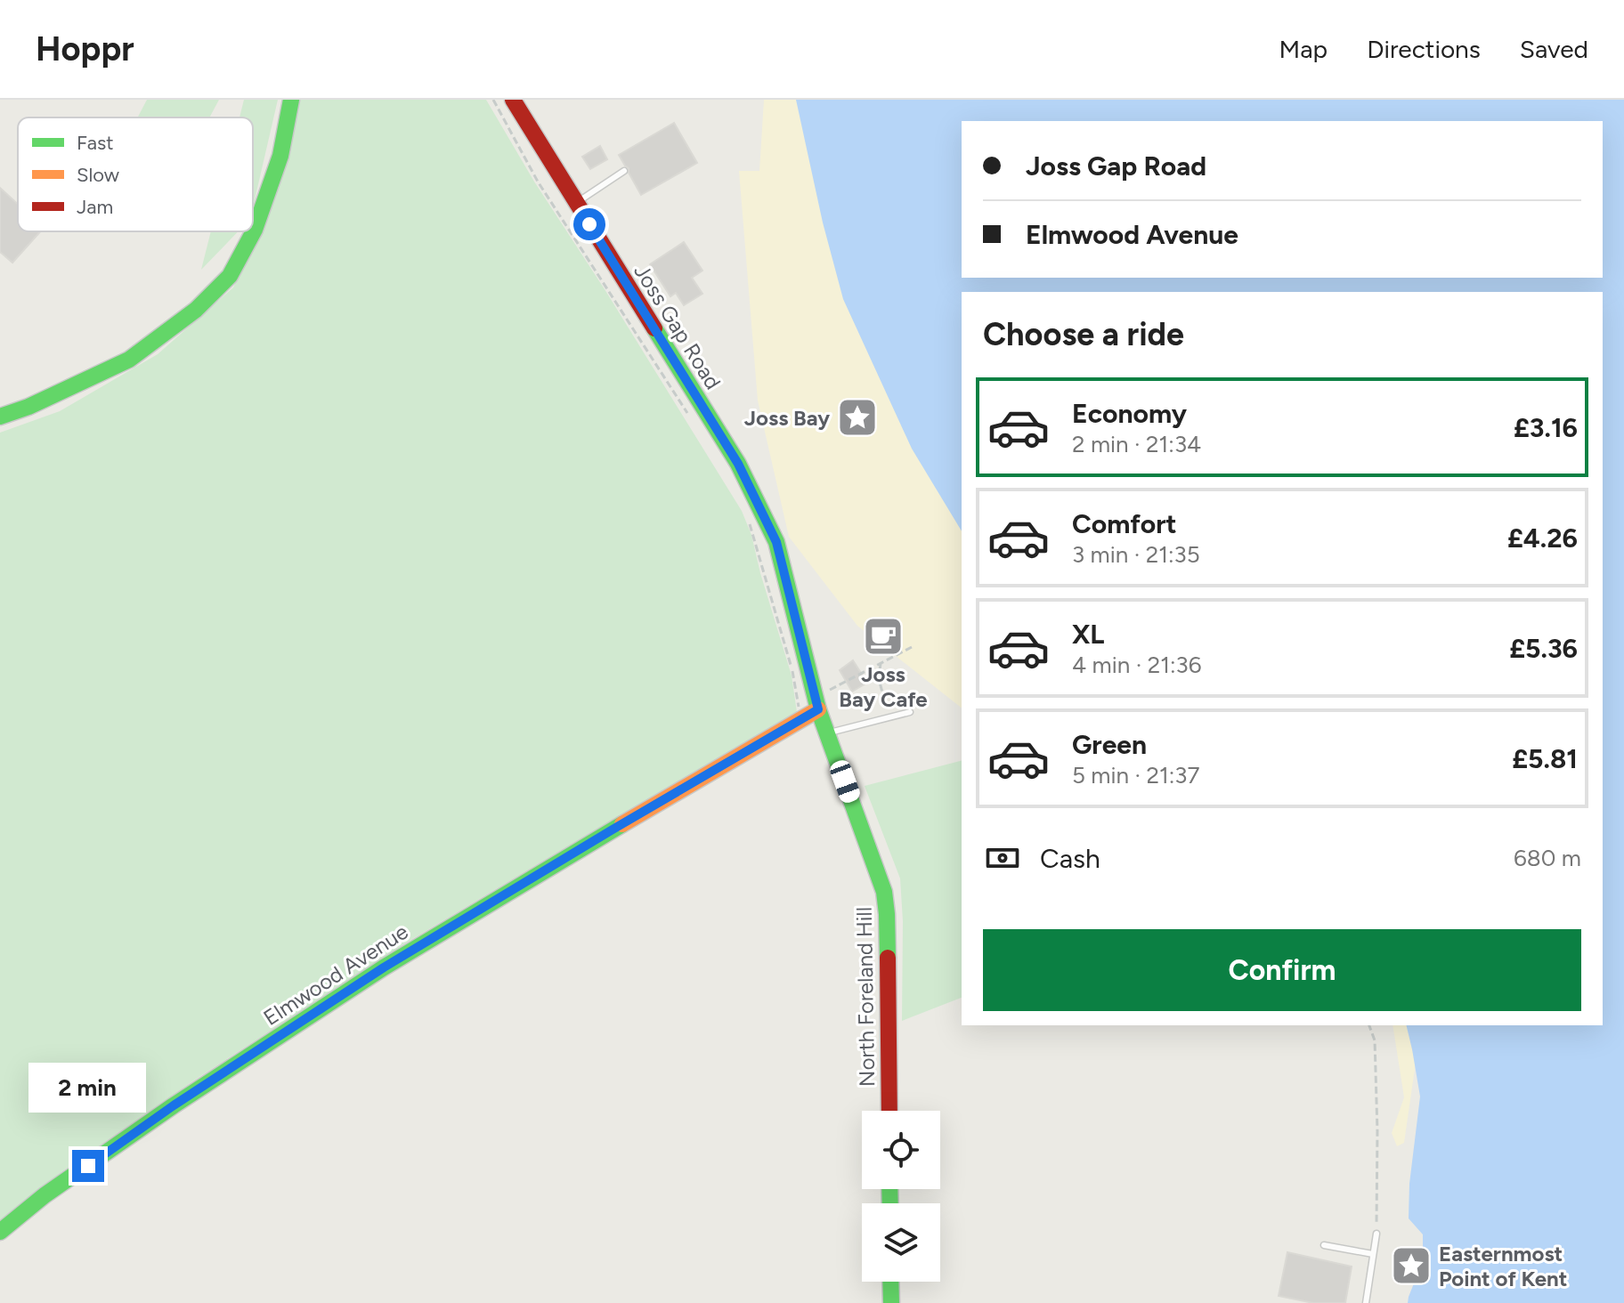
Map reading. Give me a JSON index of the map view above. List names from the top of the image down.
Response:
{
  "streets": {
    "street": ["Joss Gap Road", "Elmwood Avenue", "North Foreland Hill"]
  },
  "crossings": [
    ["Joss Gap Road", "Elmwood Avenue"],
    ["Joss Gap Road", "North Foreland Hill"],
    ["Elmwood Avenue", "North Foreland Hill"]
  ],
  "places": {
    "place": ["Joss Bay", "Easternmost Point of Kent"],
    "cafe": ["Joss Bay Cafe"]
  },
  "legend": ["Fast", "Slow", "Jam"],
  "page": {
    "header": "Hoppr",
    "nav": ["Map", "Directions", "Saved"],
    "banner": ["Joss Gap Road", "Elmwood Avenue"],
    "heading": "Choose a ride",
    "list": [
      {
        "name": "Economy",
        "note": "2 min · 21:34",
        "value": "£3.16"
      },
      {
        "name": "Comfort",
        "note": "3 min · 21:35",
        "value": "£4.26"
      },
      {
        "name": "XL",
        "note": "4 min · 21:36",
        "value": "£5.36"
      },
      {
        "name": "Green",
        "note": "5 min · 21:37",
        "value": "£5.81"
      }
    ],
    "pay": ["Cash", "680 m"],
    "buttons": "Confirm",
    "bubble": "2 min"
  }
}
